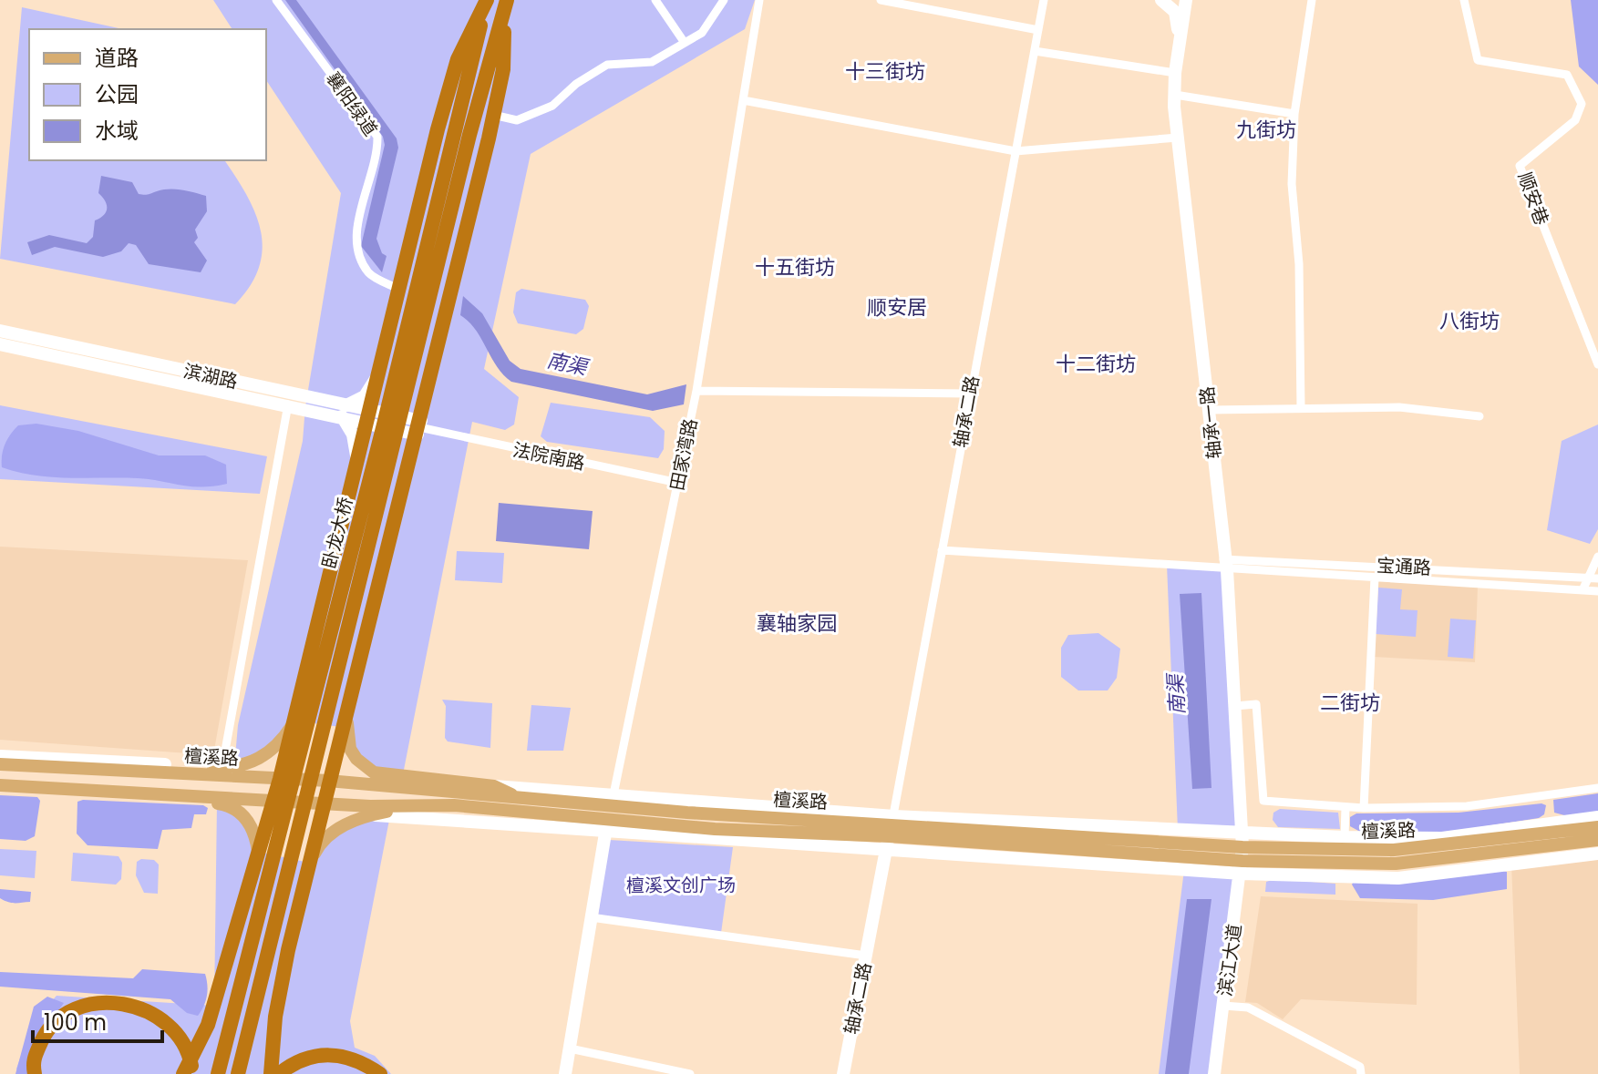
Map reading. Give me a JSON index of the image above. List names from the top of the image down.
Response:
{
  "streets": {
    "highway": ["卧龙大桥"],
    "main road": ["檀溪路"],
    "street": [
      "襄阳绿道",
      "顺安巷",
      "滨湖路",
      "轴承二路",
      "轴承一路",
      "田家湾路",
      "法院南路",
      "宝通路",
      "滨江大道"
    ]
  },
  "crossings": [
    ["滨湖路", "法院南路"],
    ["轴承二路", "宝通路"],
    ["轴承二路", "檀溪路"],
    ["轴承一路", "宝通路"],
    ["轴承一路", "檀溪路"],
    ["轴承一路", "滨江大道"],
    ["田家湾路", "法院南路"],
    ["田家湾路", "檀溪路"],
    ["檀溪路", "滨江大道"]
  ],
  "districts": [
    "十三街坊",
    "九街坊",
    "十五街坊",
    "顺安居",
    "八街坊",
    "十二街坊",
    "襄轴家园",
    "二街坊"
  ],
  "water": ["南渠"],
  "parks": ["檀溪文创广场"],
  "legend": ["道路", "公园", "水域"],
  "scale_bar": "100 m"
}
